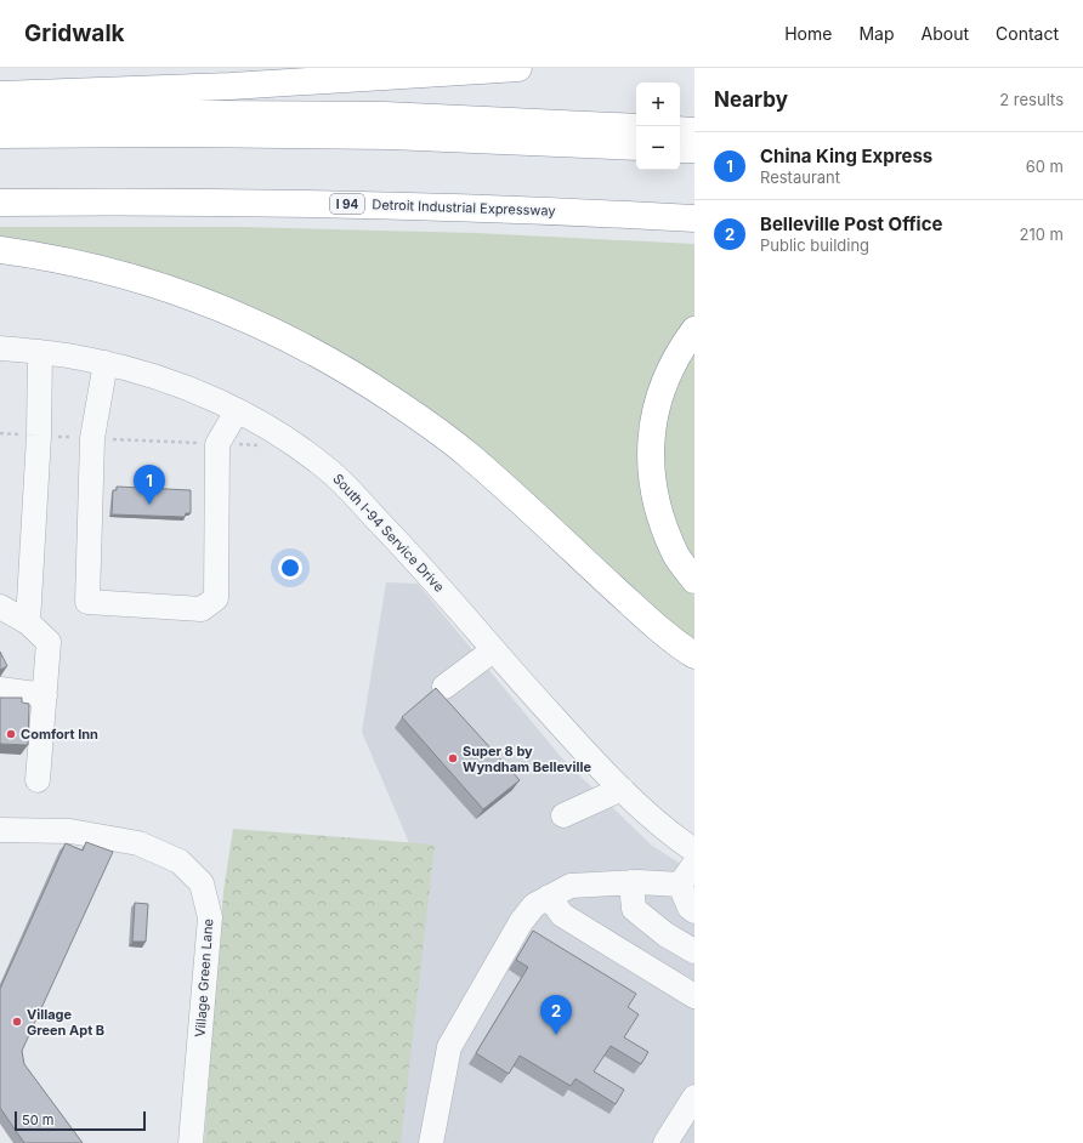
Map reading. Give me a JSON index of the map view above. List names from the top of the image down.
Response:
{
  "streets": {
    "highway": ["I 94", "Detroit Industrial Expressway"],
    "street": ["South I-94 Service Drive", "Village Green Lane"]
  },
  "places": ["Comfort Inn", "Super 8 by Wyndham Belleville", "Village Green Apt B"],
  "scale_bar": "50 m",
  "page": {
    "header": "Gridwalk",
    "nav": [
      "Home",
      "Map",
      "About",
      "Contact"
    ],
    "heading": ["Nearby", "2 results"],
    "map_buttons": ["+", "−"],
    "list": [
      {
        "mark": "1",
        "name": "China King Express",
        "note": "Restaurant",
        "value": "60 m"
      },
      {
        "mark": "2",
        "name": "Belleville Post Office",
        "note": "Public building",
        "value": "210 m"
      }
    ],
    "pins": ["1", "2"],
    "scale": "50 m"
  }
}
